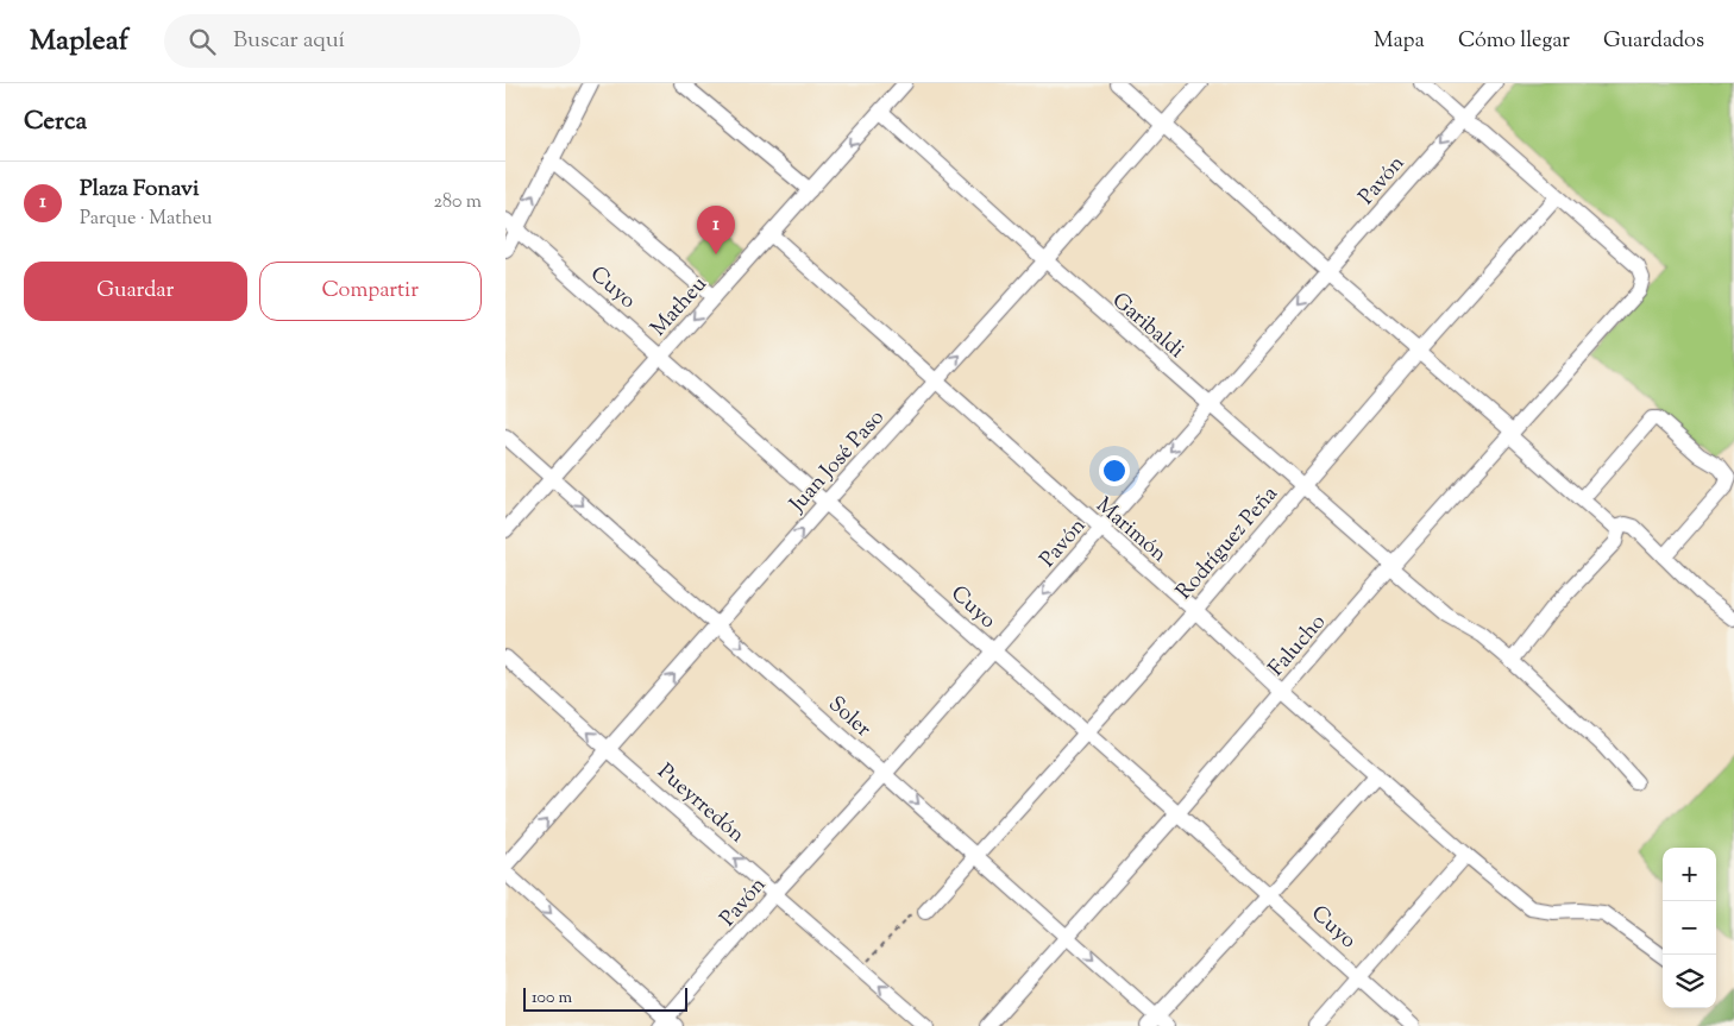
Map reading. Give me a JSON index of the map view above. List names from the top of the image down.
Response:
{
  "streets": {
    "street": [
      "Pavón",
      "Cuyo",
      "Matheu",
      "Garibaldi",
      "Juan José Paso",
      "Marimón",
      "Rodríguez Peña",
      "Falucho",
      "Soler",
      "Pueyrredón"
    ]
  },
  "crossings": [
    ["Pavón", "Cuyo"],
    ["Pavón", "Garibaldi"],
    ["Pavón", "Marimón"],
    ["Pavón", "Soler"],
    ["Pavón", "Pueyrredón"],
    ["Cuyo", "Matheu"],
    ["Cuyo", "Juan José Paso"],
    ["Cuyo", "Rodríguez Peña"],
    ["Cuyo", "Falucho"],
    ["Matheu", "Garibaldi"],
    ["Matheu", "Marimón"],
    ["Matheu", "Soler"],
    ["Garibaldi", "Juan José Paso"],
    ["Garibaldi", "Rodríguez Peña"],
    ["Garibaldi", "Falucho"],
    ["Juan José Paso", "Marimón"],
    ["Juan José Paso", "Soler"],
    ["Juan José Paso", "Pueyrredón"],
    ["Marimón", "Rodríguez Peña"],
    ["Marimón", "Falucho"],
    ["Rodríguez Peña", "Falucho"],
    ["Rodríguez Peña", "Soler"],
    ["Falucho", "Soler"]
  ],
  "one_way": [
    "Pavón",
    "Juan José Paso",
    "Soler",
    "Pueyrredón"
  ],
  "scale_bar": "100 m",
  "page": {
    "header": "Mapleaf",
    "search": "Buscar aquí",
    "nav": ["Mapa", "Cómo llegar", "Guardados"],
    "heading": "Cerca",
    "list": [
      {
        "mark": "1",
        "name": "Plaza Fonavi",
        "note": "Parque · Matheu",
        "value": "280 m"
      }
    ],
    "pins": "1",
    "buttons": ["Guardar", "Compartir"],
    "map_buttons": ["+", "−"],
    "scale": "100 m"
  }
}
